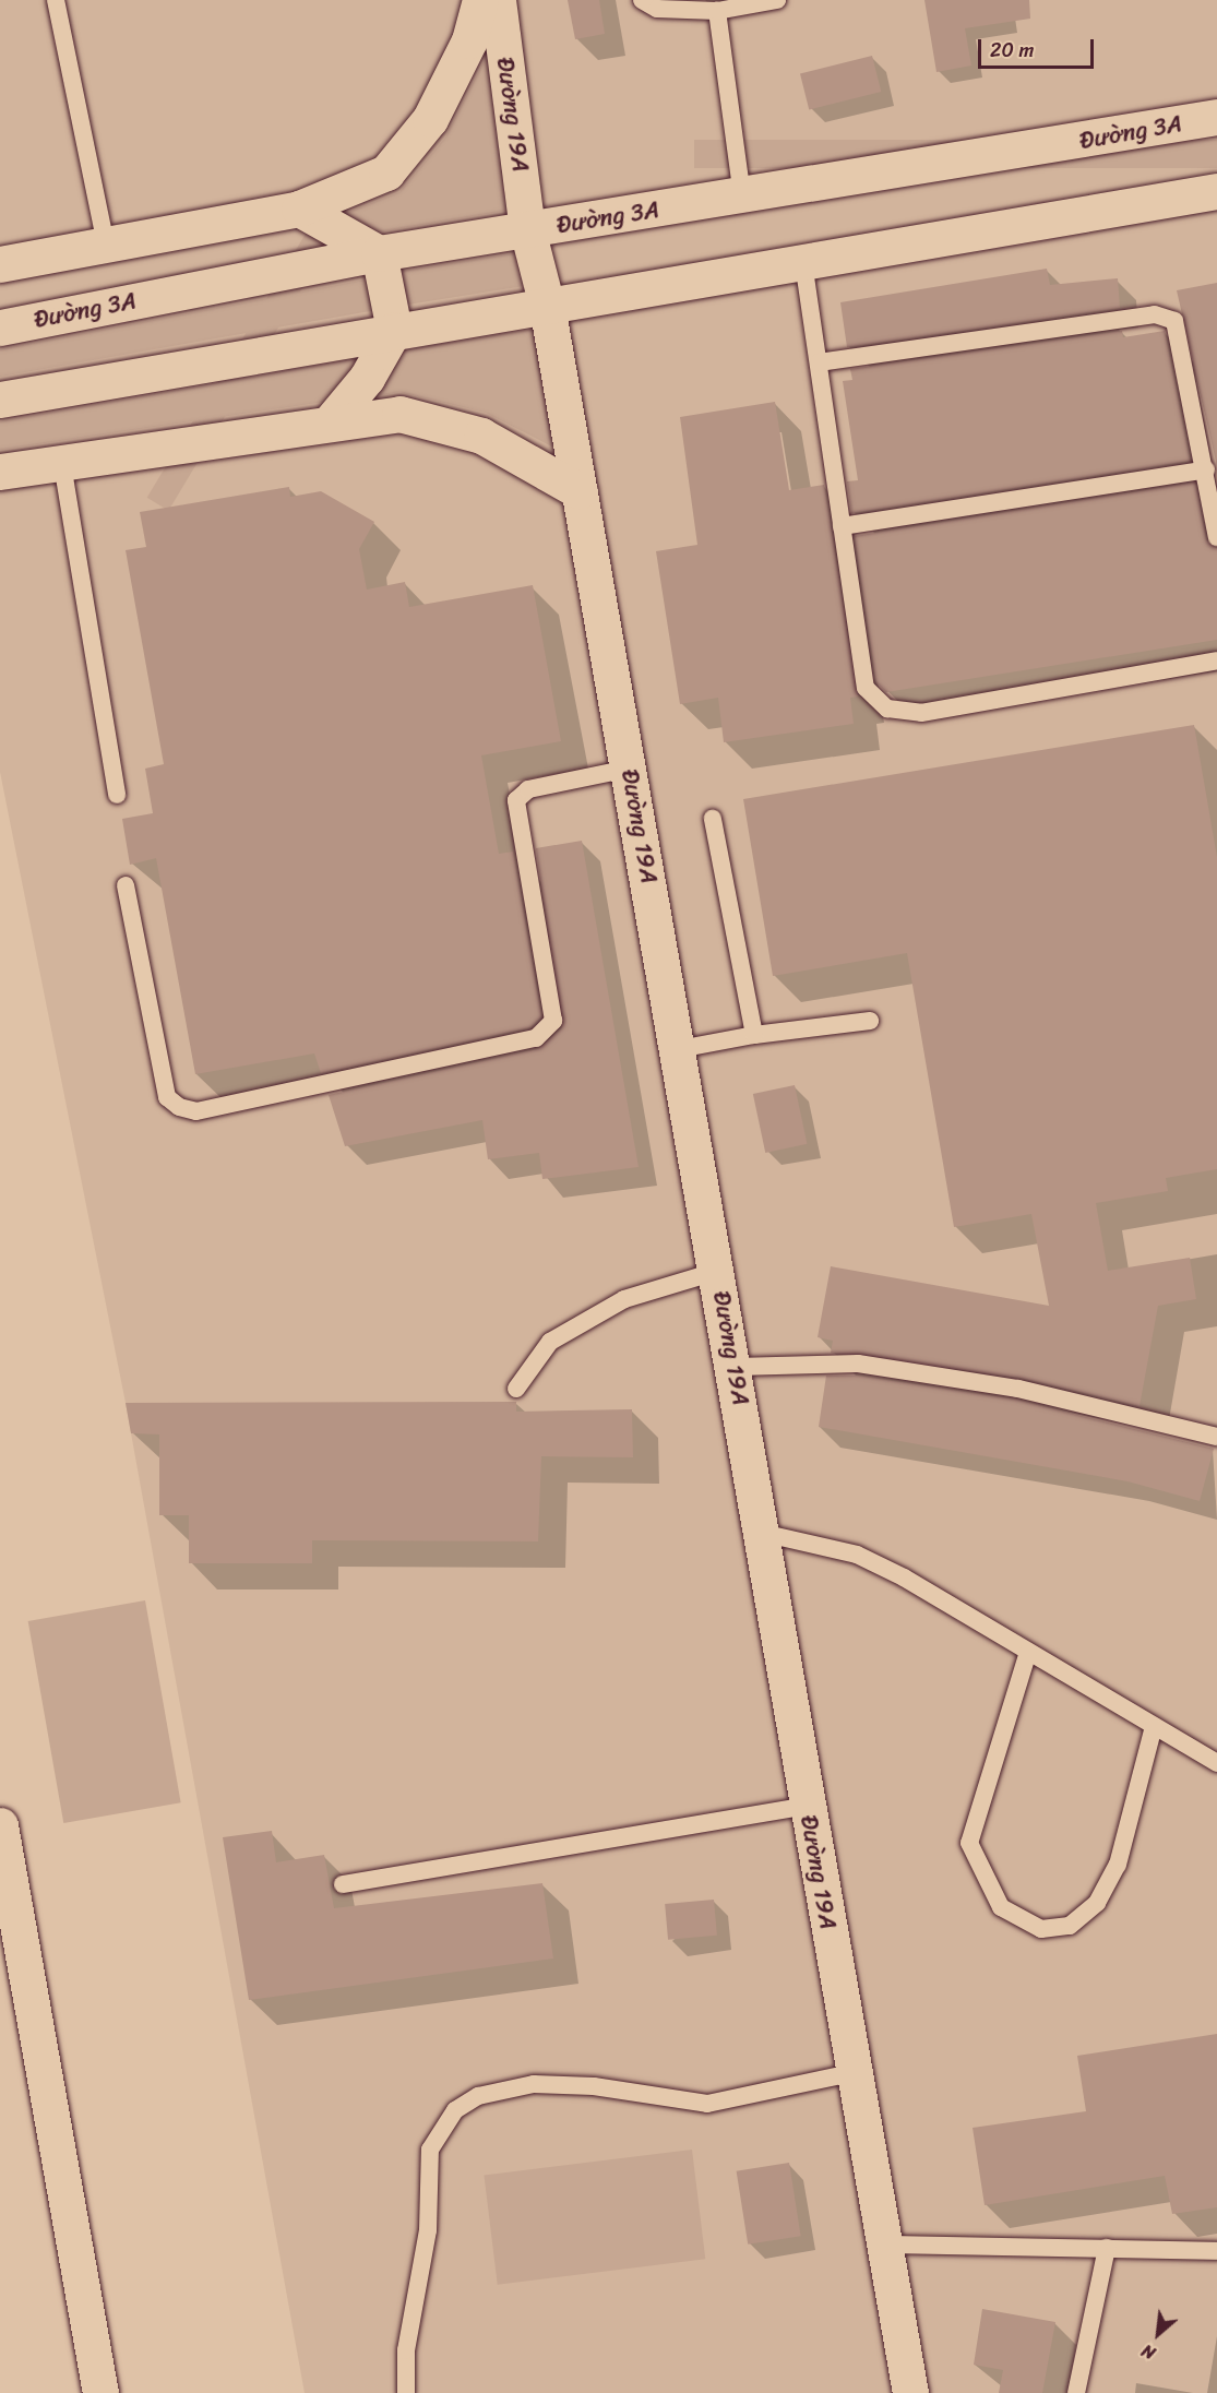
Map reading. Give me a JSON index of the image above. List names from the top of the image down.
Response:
{
  "streets": {
    "street": ["Đường 19A", "Đường 3A"]
  },
  "crossings": [
    ["Đường 19A", "Đường 3A"]
  ],
  "scale_bar": "20 m",
  "north": "bottom left"
}
